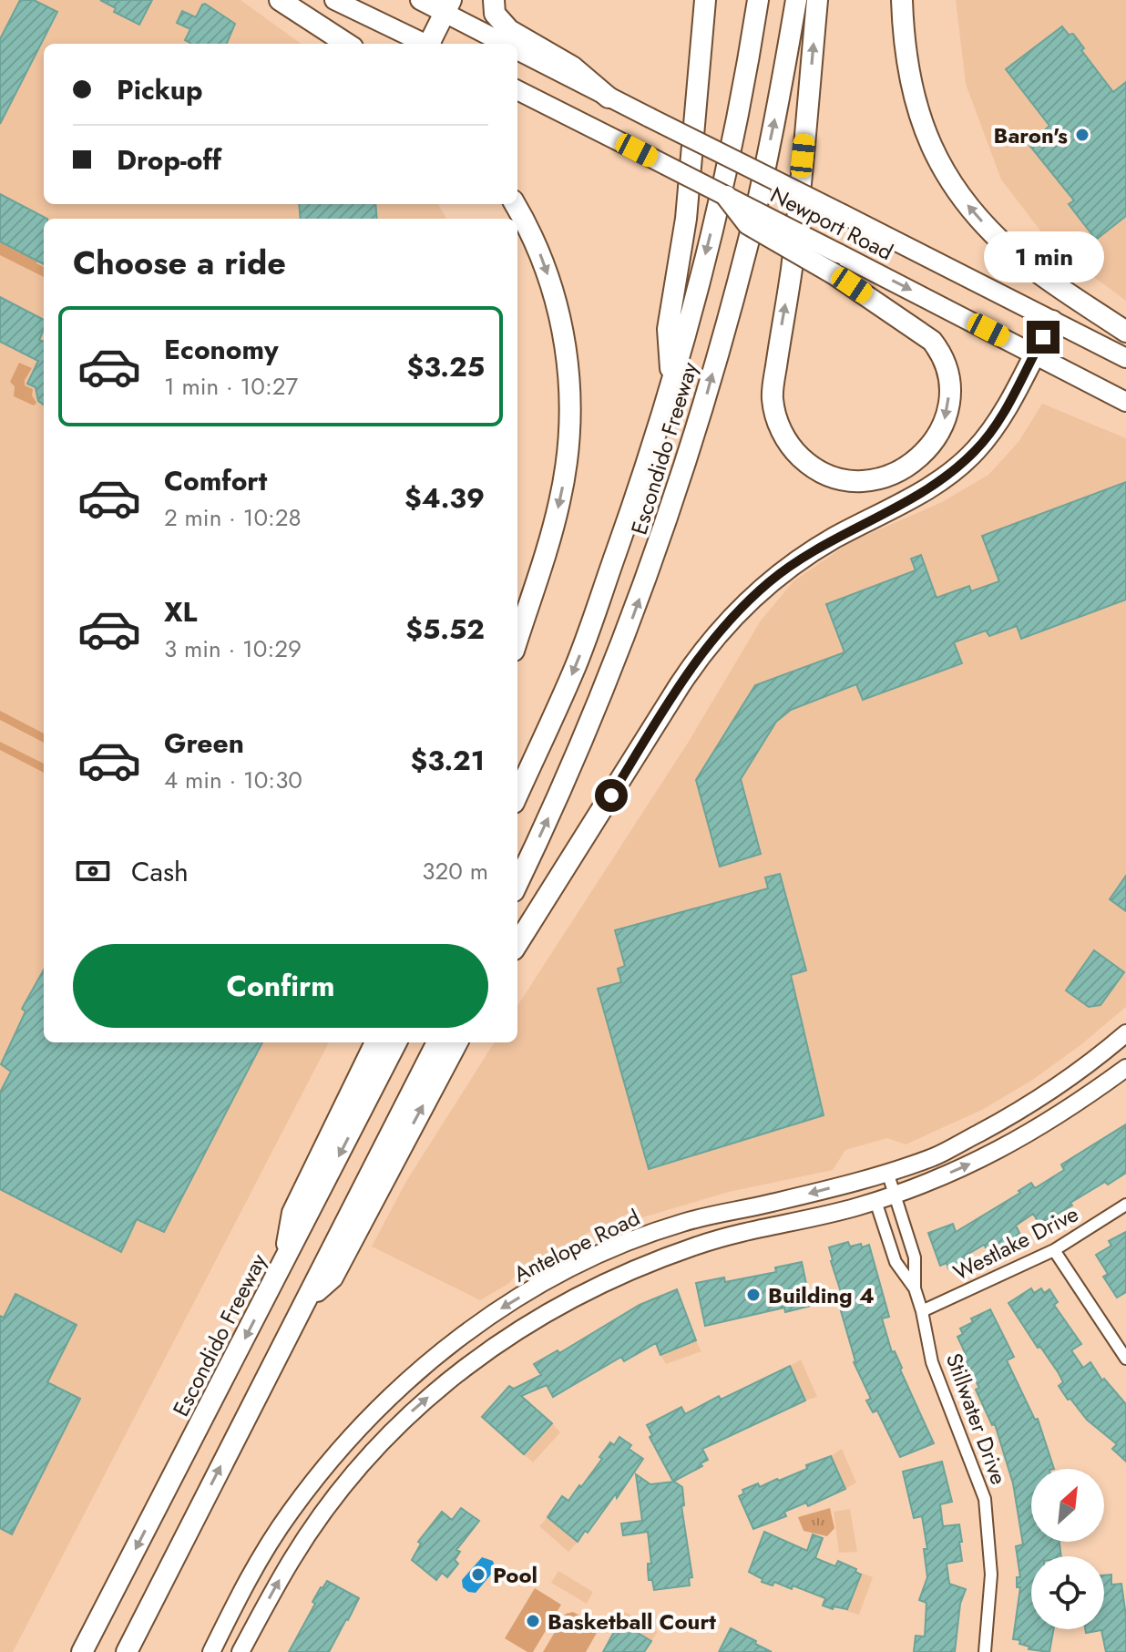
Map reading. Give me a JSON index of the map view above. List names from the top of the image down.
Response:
{
  "streets": {
    "highway": ["Escondido Freeway"],
    "main road": ["Newport Road", "Antelope Road"],
    "street": ["Westlake Drive", "Stillwater Drive"]
  },
  "crossings": [
    ["Westlake Drive", "Stillwater Drive"],
    ["Antelope Road", "Stillwater Drive"]
  ],
  "places": [
    "Baron's",
    "Building 4",
    "Pool",
    "Basketball Court"
  ],
  "north": "top right",
  "page": {
    "banner": ["Pickup", "Drop-off"],
    "heading": "Choose a ride",
    "bubble": "1 min",
    "list": [
      {
        "name": "Economy",
        "note": "1 min · 10:27",
        "value": "$3.25"
      },
      {
        "name": "Comfort",
        "note": "2 min · 10:28",
        "value": "$4.39"
      },
      {
        "name": "XL",
        "note": "3 min · 10:29",
        "value": "$5.52"
      },
      {
        "name": "Green",
        "note": "4 min · 10:30",
        "value": "$3.21"
      }
    ],
    "pay": ["Cash", "320 m"],
    "buttons": "Confirm"
  }
}
